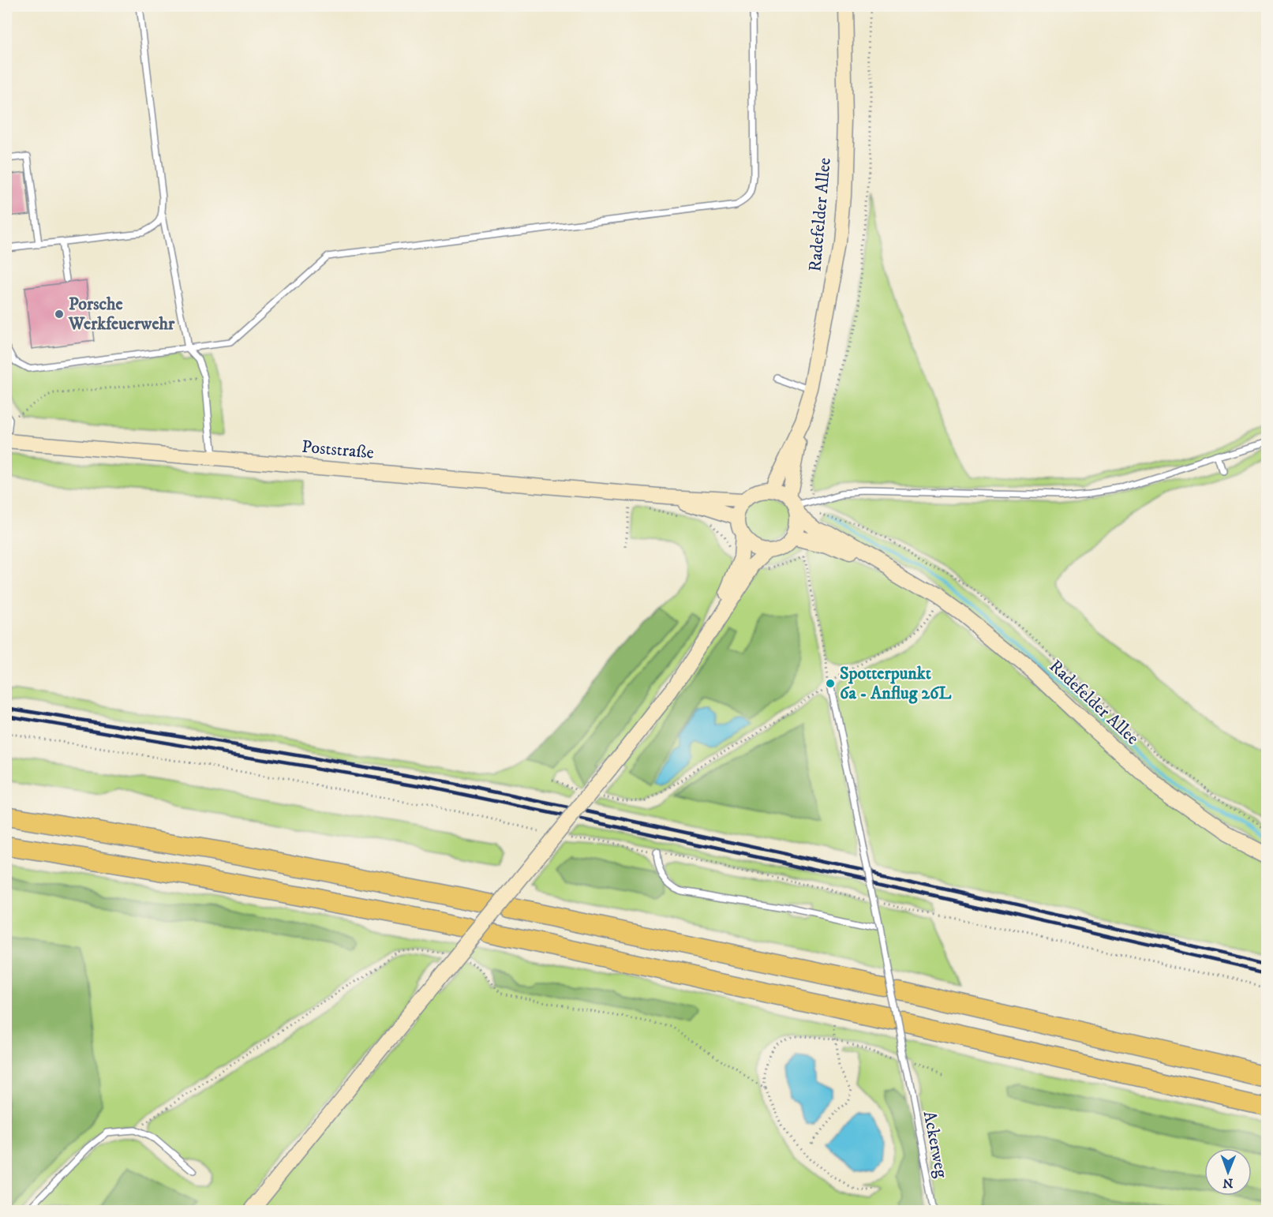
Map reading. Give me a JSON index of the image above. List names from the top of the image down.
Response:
{
  "streets": {
    "main road": ["Radefelder Allee", "Poststraße"],
    "lane": ["Ackerweg"]
  },
  "crossings": [
    ["Radefelder Allee", "Poststraße"]
  ],
  "places": ["Porsche Werkfeuerwehr", "Spotterpunkt 6a - Anflug 26L"],
  "north": "bottom"
}
